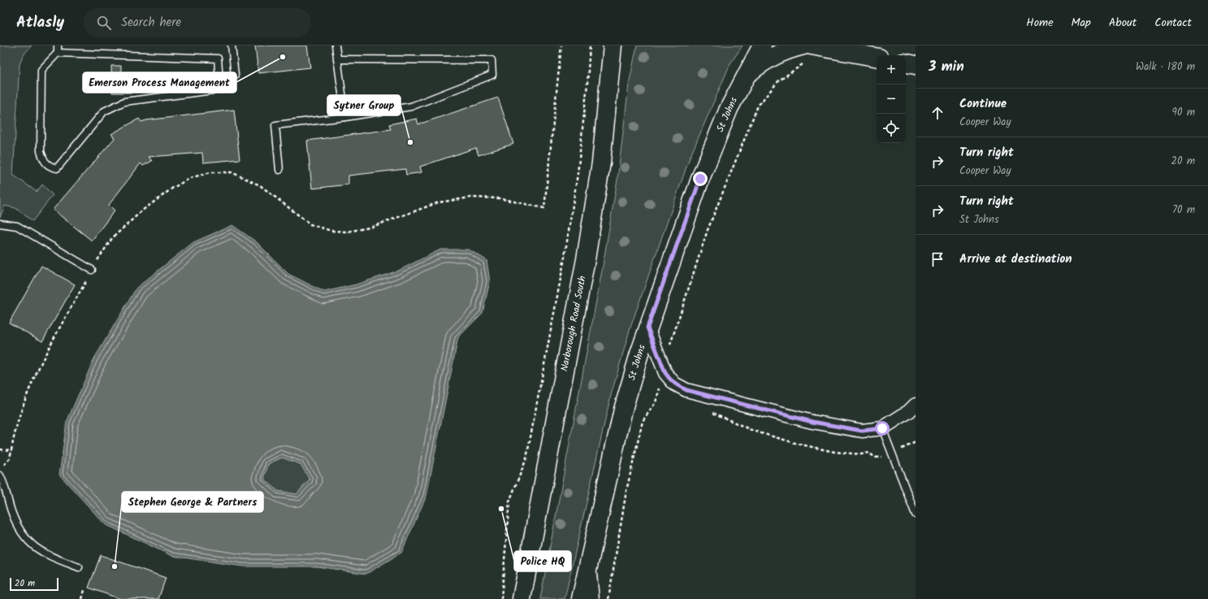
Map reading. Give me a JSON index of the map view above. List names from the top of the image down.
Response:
{
  "streets": {
    "main road": ["St Johns", "Narborough Road South"]
  },
  "places": [
    "Emerson Process Management",
    "Sytner Group",
    "Police HQ",
    "Stephen George & Partners"
  ],
  "scale_bar": "20 m",
  "page": {
    "header": "Atlasly",
    "search": "Search here",
    "nav": [
      "Home",
      "Map",
      "About",
      "Contact"
    ],
    "heading": ["3 min", "Walk · 180 m"],
    "map_buttons": ["+", "−"],
    "list": [
      ["Continue", "Cooper Way", "90 m"],
      ["Turn right", "Cooper Way", "20 m"],
      ["Turn right", "St Johns", "70 m"],
      "Arrive at destination"
    ],
    "scale": "20 m"
  }
}
